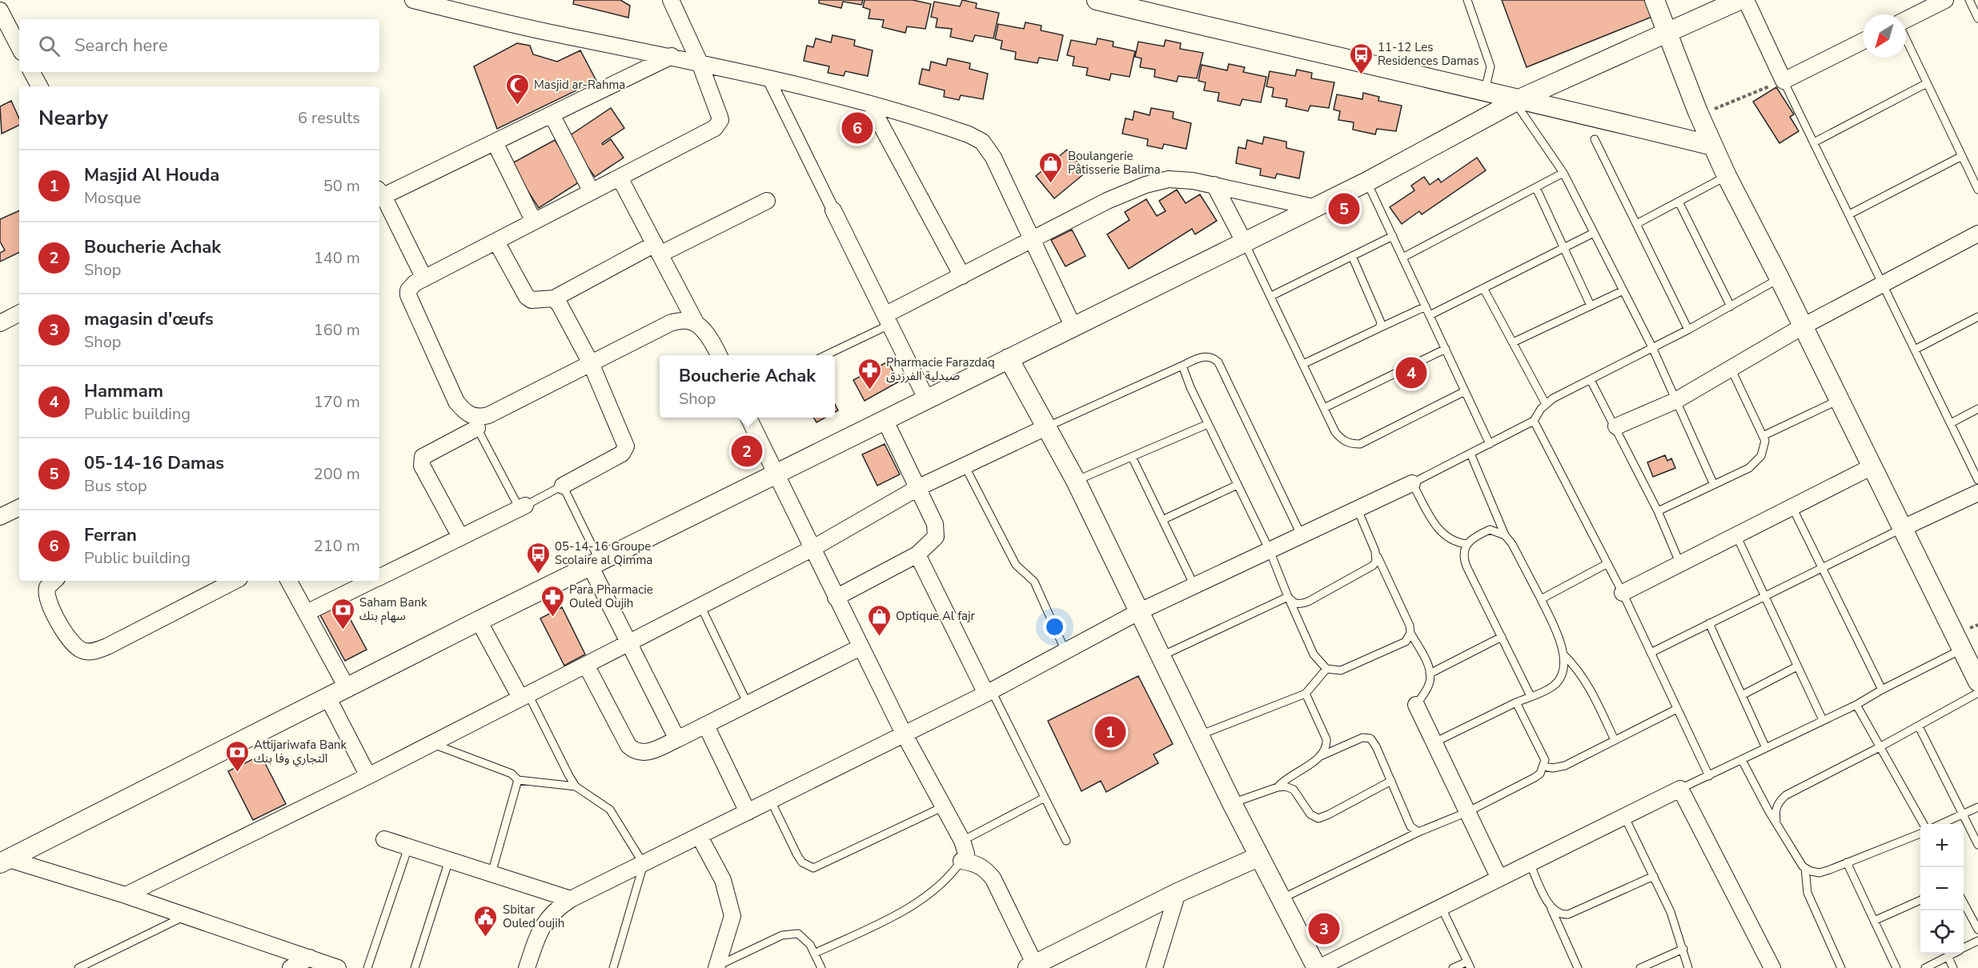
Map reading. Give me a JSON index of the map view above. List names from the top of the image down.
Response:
{
  "places": {
    "bus stop": ["11-12 Les Residences Damas", "05-14-16 Groupe Scolaire al Qimma"],
    "mosque": ["Masjid ar-Rahma"],
    "shop": ["Boulangerie Pâtisserie Balima", "Optique Al fajr"],
    "pharmacy": ["Pharmacie Farazdaq صيدلية الفرزدق", "Para Pharmacie Ouled Oujih"],
    "bank": ["Saham Bank سهام بنك", "Attijariwafa Bank التجاري وفا بنك"],
    "public building": ["Sbitar Ouled oujih"]
  },
  "north": "bottom left",
  "page": {
    "search": "Search here",
    "heading": ["Nearby", "6 results"],
    "pins": [
      "6",
      "5",
      "4",
      "2",
      "1",
      "3"
    ],
    "list": [
      {
        "mark": "1",
        "name": "Masjid Al Houda",
        "note": "Mosque",
        "value": "50 m"
      },
      {
        "mark": "2",
        "name": "Boucherie Achak",
        "note": "Shop",
        "value": "140 m"
      },
      {
        "mark": "3",
        "name": "magasin d'œufs",
        "note": "Shop",
        "value": "160 m"
      },
      {
        "mark": "4",
        "name": "Hammam",
        "note": "Public building",
        "value": "170 m"
      },
      {
        "mark": "5",
        "name": "05-14-16 Damas",
        "note": "Bus stop",
        "value": "200 m"
      },
      {
        "mark": "6",
        "name": "Ferran",
        "note": "Public building",
        "value": "210 m"
      }
    ],
    "popup": ["Boucherie Achak", "Shop"],
    "map_buttons": ["+", "−"]
  }
}
